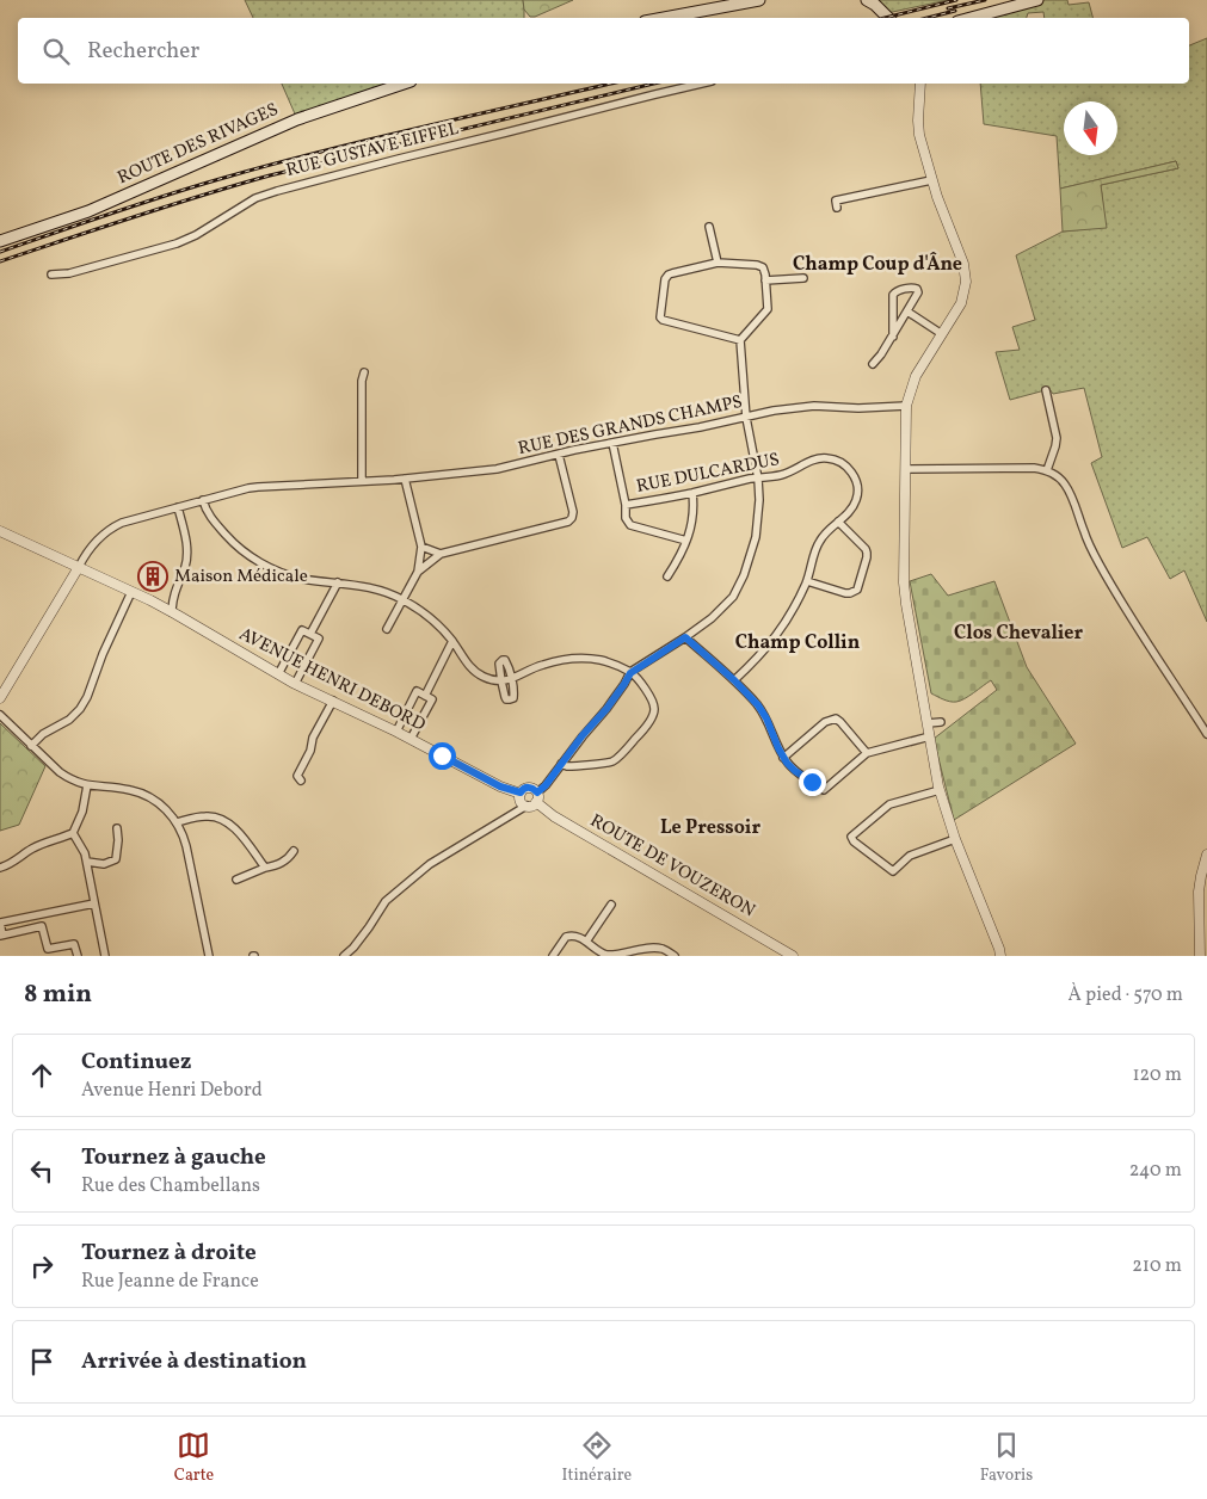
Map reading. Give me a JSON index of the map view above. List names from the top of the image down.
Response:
{
  "streets": {
    "main road": ["ROUTE DES RIVAGES"],
    "street": [
      "RUE GUSTAVE EIFFEL",
      "RUE DES GRANDS CHAMPS",
      "RUE DULCARDUS",
      "AVENUE HENRI DEBORD",
      "ROUTE DE VOUZERON"
    ]
  },
  "crossings": [
    ["RUE DES GRANDS CHAMPS", "RUE DULCARDUS"],
    ["RUE DES GRANDS CHAMPS", "AVENUE HENRI DEBORD"],
    ["AVENUE HENRI DEBORD", "ROUTE DE VOUZERON"]
  ],
  "districts": [
    "Champ Coup d'Âne",
    "Clos Chevalier",
    "Champ Collin",
    "Le Pressoir"
  ],
  "places": {
    "building": ["Maison Médicale"]
  },
  "north": "bottom",
  "page": {
    "search": "Rechercher",
    "heading": ["8 min", "À pied · 570 m"],
    "list": [
      ["Continuez", "Avenue Henri Debord", "120 m"],
      ["Tournez à gauche", "Rue des Chambellans", "240 m"],
      ["Tournez à droite", "Rue Jeanne de France", "210 m"],
      "Arrivée à destination"
    ],
    "nav": ["Carte", "Itinéraire", "Favoris"]
  }
}
